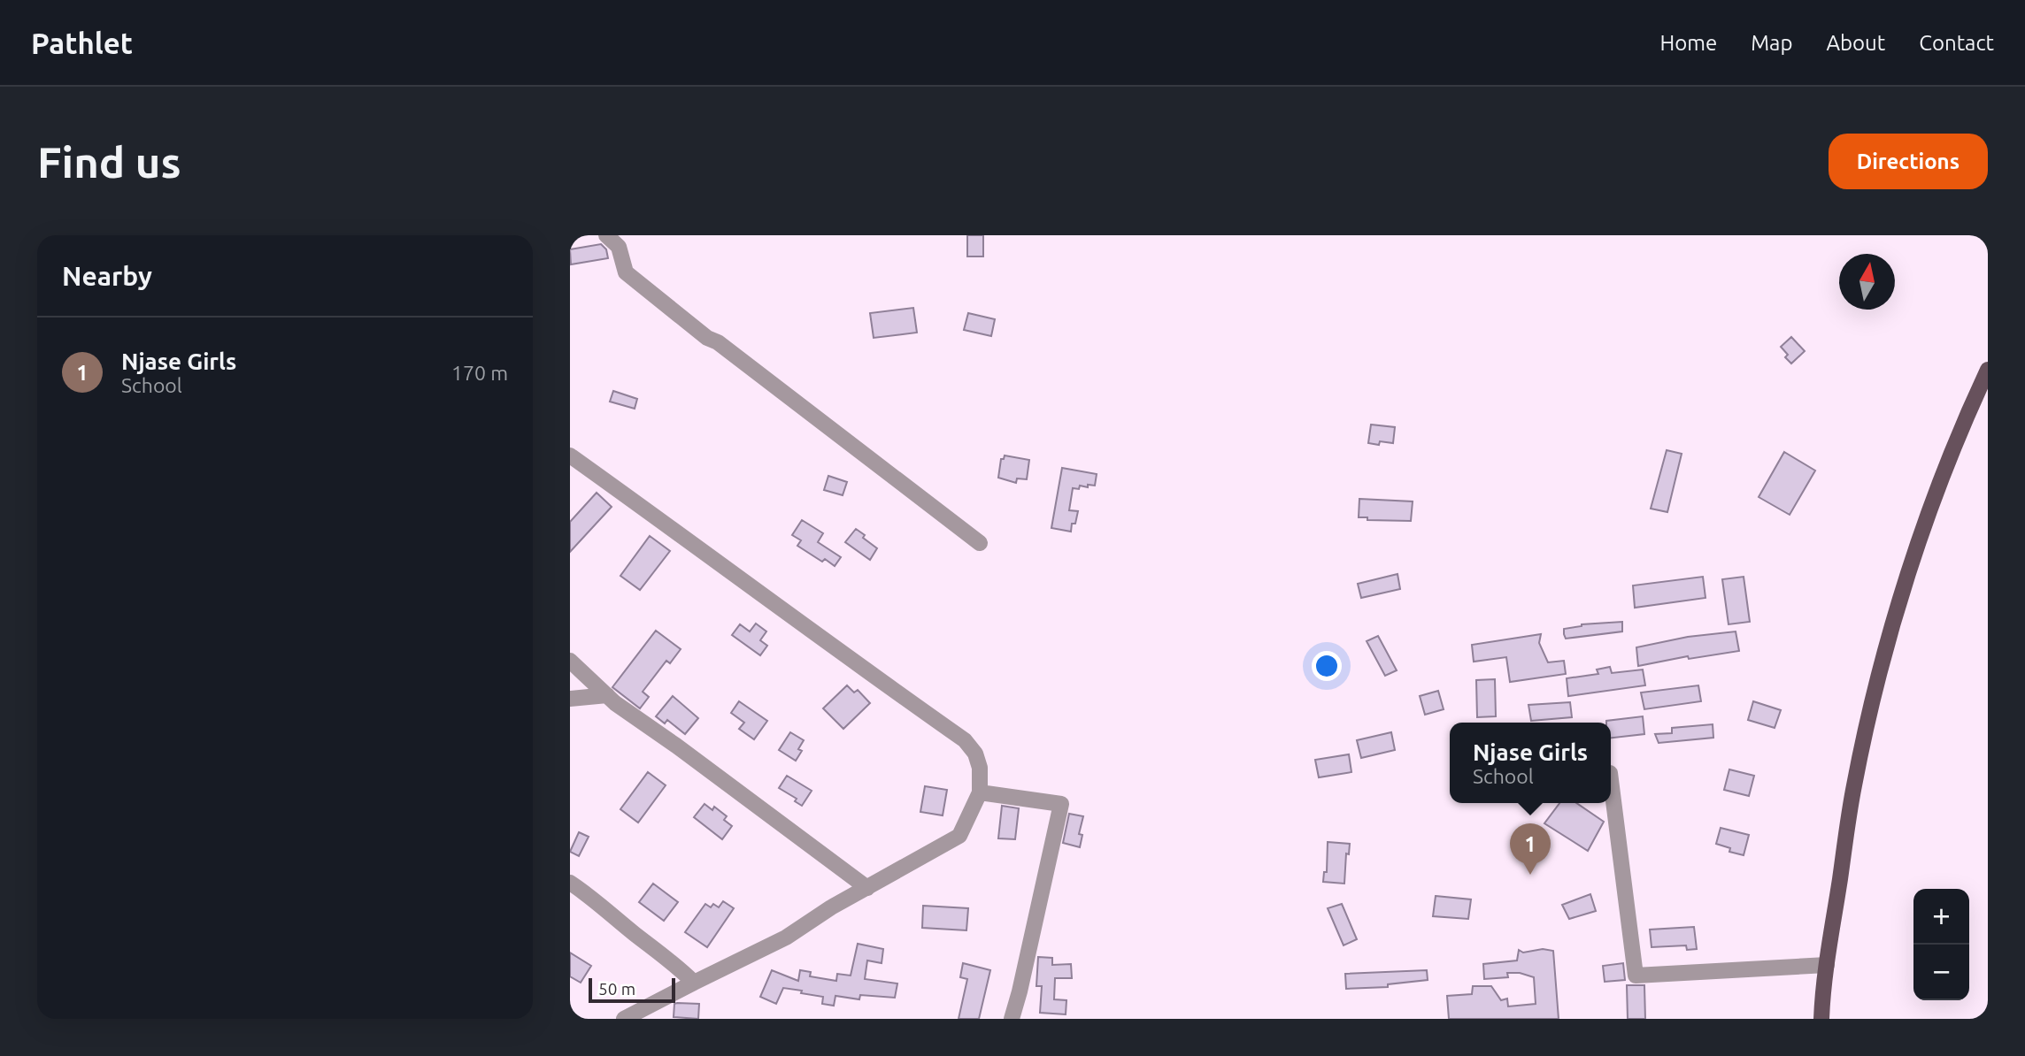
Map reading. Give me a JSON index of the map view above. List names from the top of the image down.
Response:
{
  "scale_bar": "50 m",
  "north": "top",
  "page": {
    "header": "Pathlet",
    "nav": [
      "Home",
      "Map",
      "About",
      "Contact"
    ],
    "buttons": "Directions",
    "title": "Find us",
    "heading": "Nearby",
    "list": [
      {
        "mark": "1",
        "name": "Njase Girls",
        "note": "School",
        "value": "170 m"
      }
    ],
    "popup": ["Njase Girls", "School"],
    "pins": "1",
    "map_buttons": ["+", "−"],
    "scale": "50 m"
  }
}
